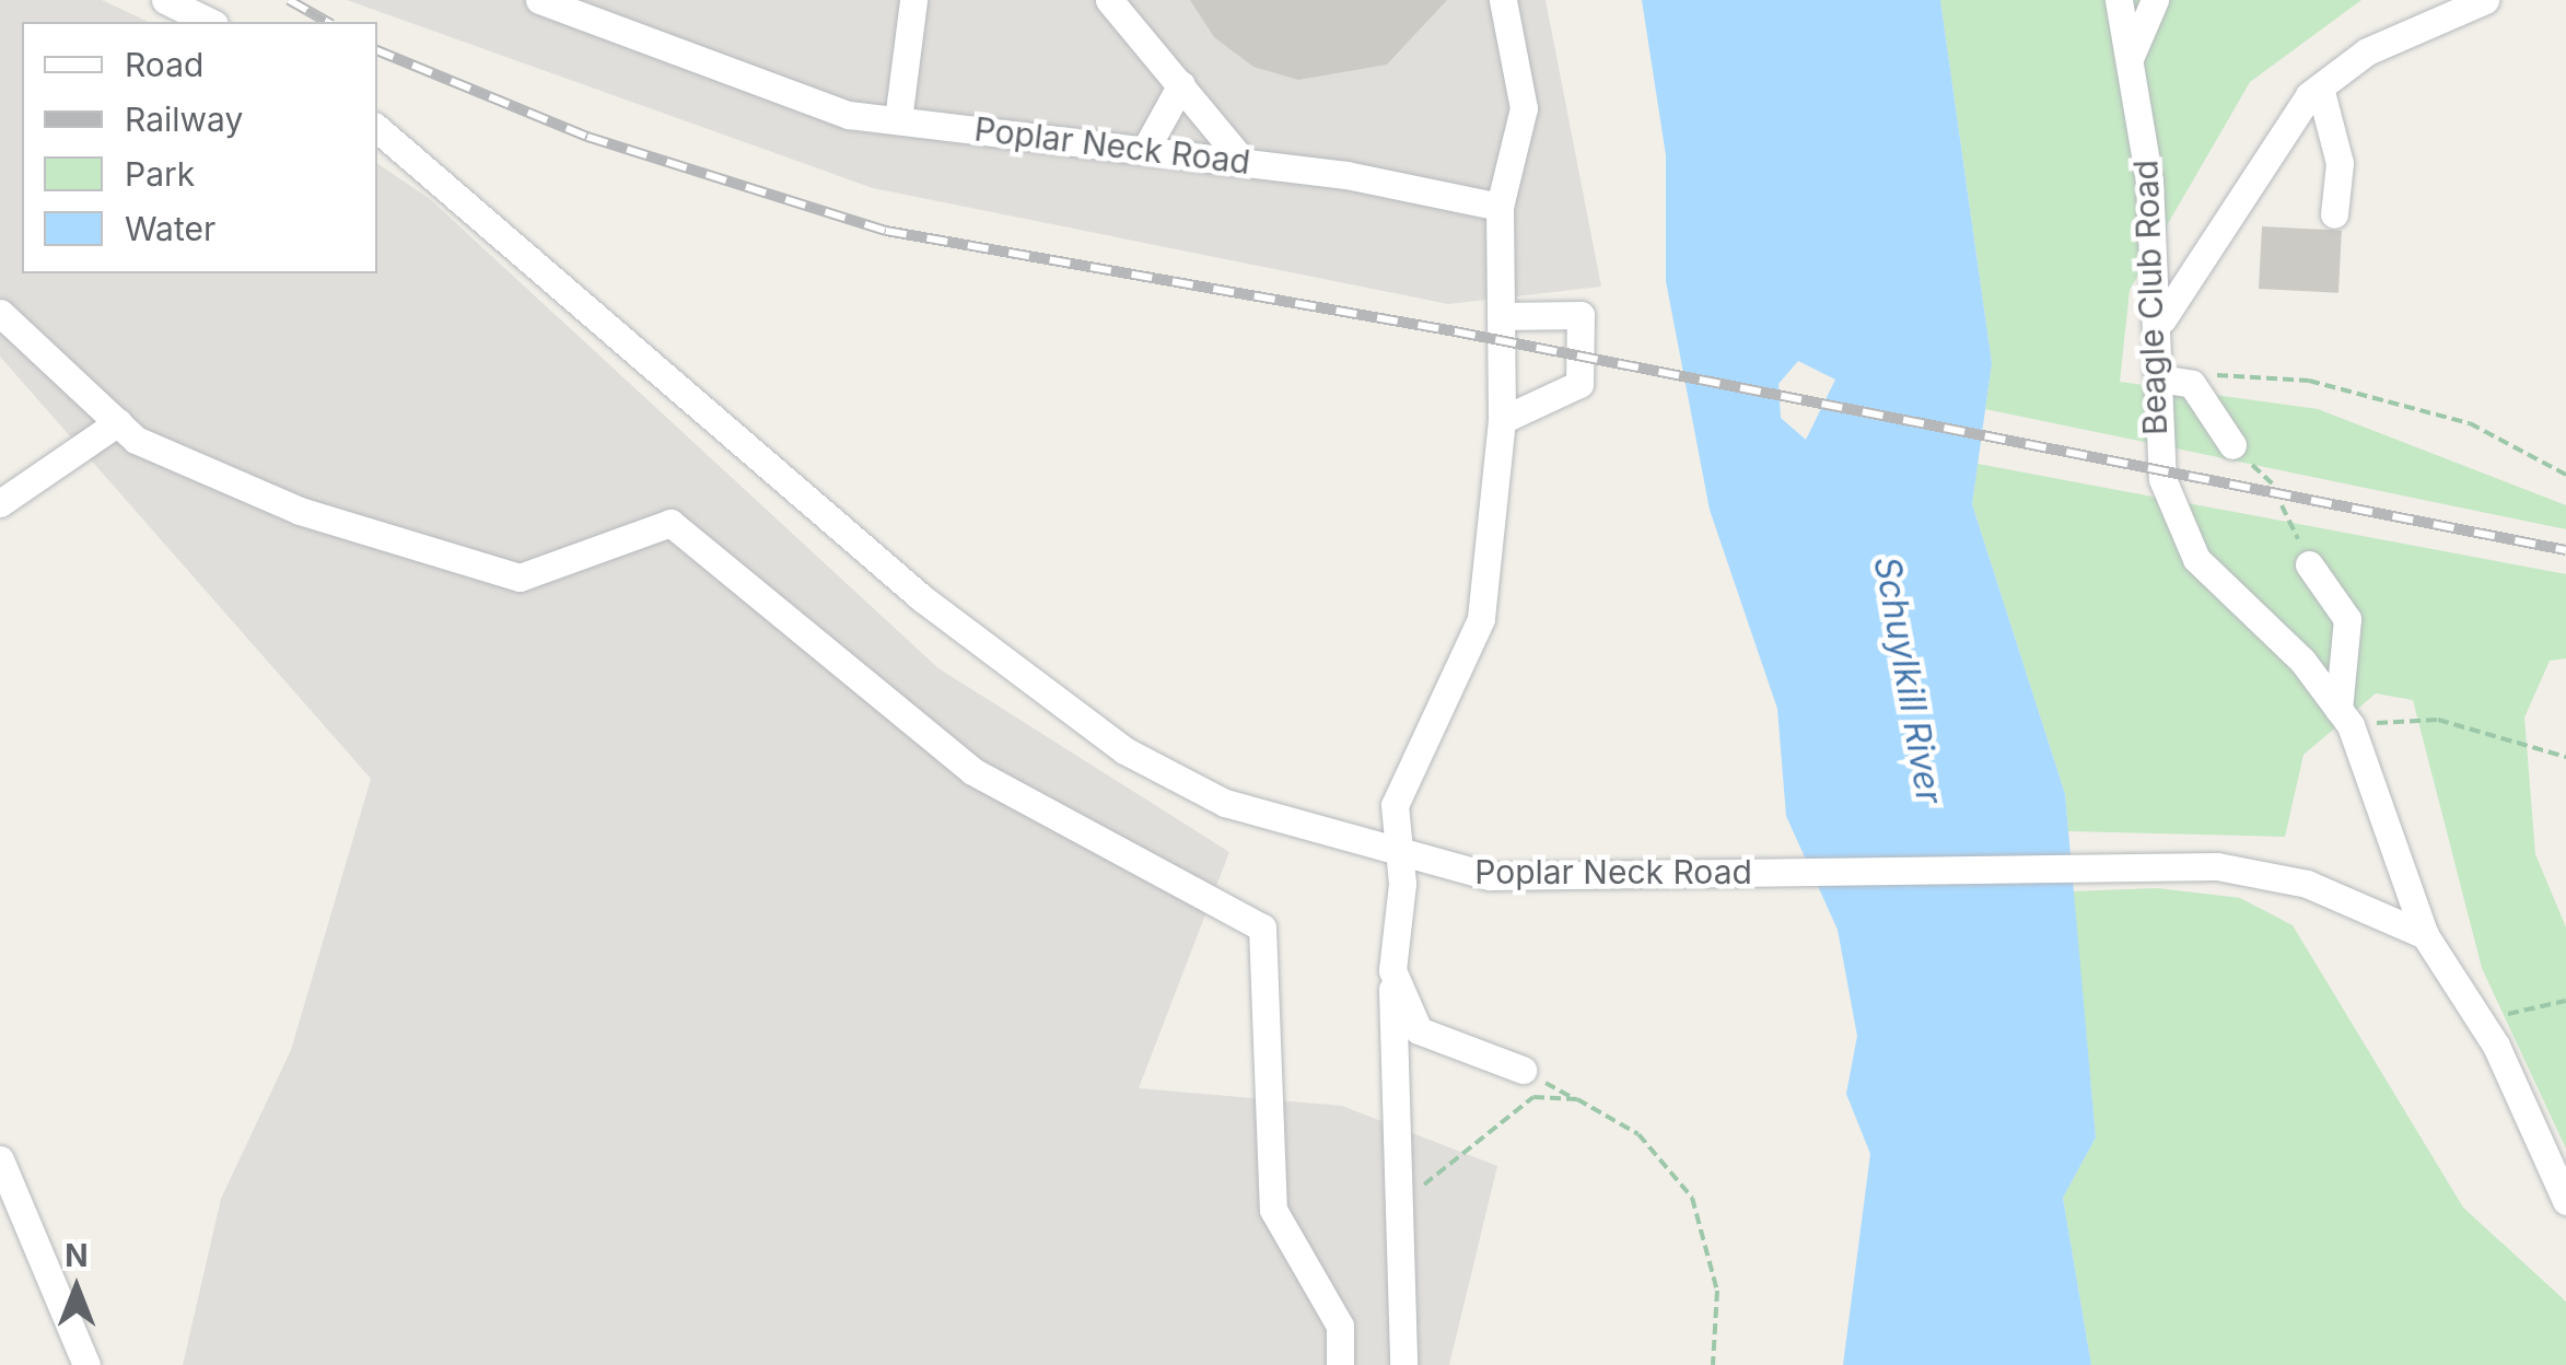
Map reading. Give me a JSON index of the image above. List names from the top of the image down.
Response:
{
  "streets": {
    "street": ["Poplar Neck Road", "Beagle Club Road"]
  },
  "crossings": [
    ["Poplar Neck Road", "Beagle Club Road"]
  ],
  "water": ["Schuylkill River"],
  "legend": [
    "Road",
    "Railway",
    "Park",
    "Water"
  ],
  "north": "top"
}
